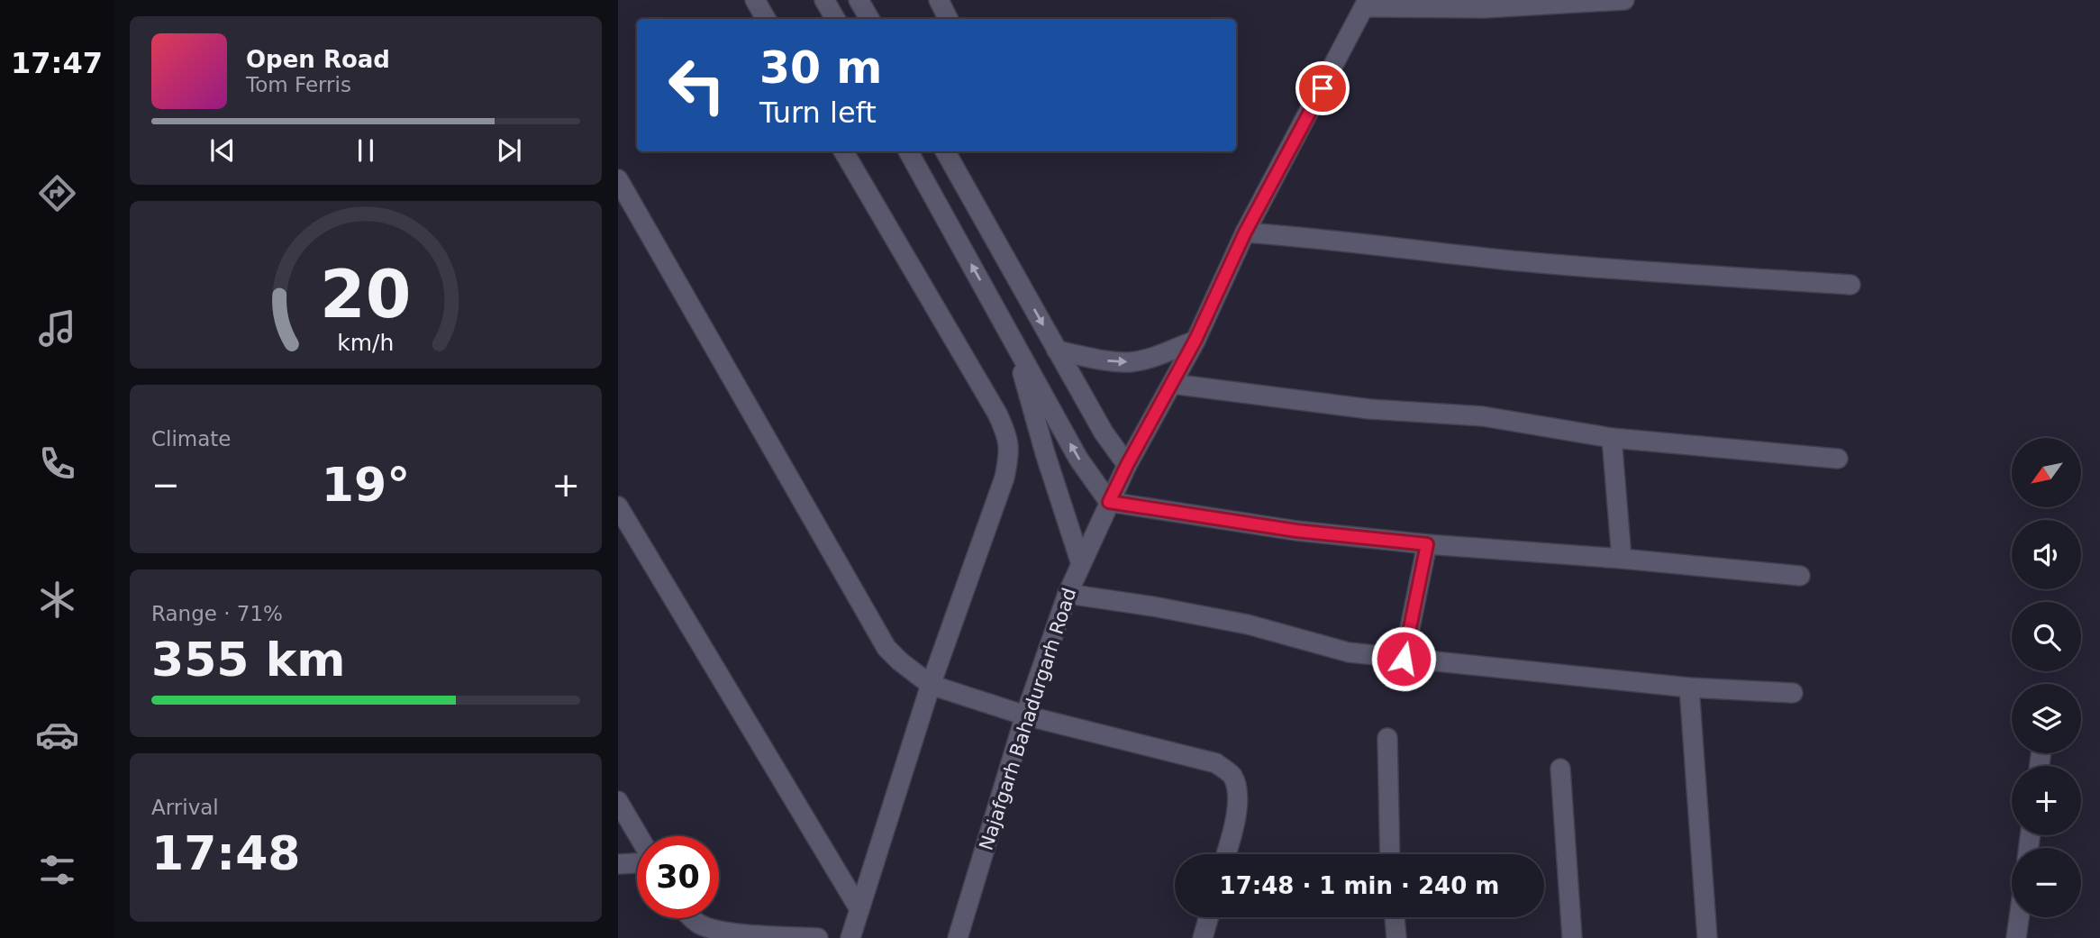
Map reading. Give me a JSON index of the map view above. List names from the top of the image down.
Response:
{
  "streets": {
    "street": ["Najafgarh Bahadurgarh Road"]
  },
  "north": "bottom left",
  "page": {
    "tabs": "17:47",
    "turn": ["30 m", "Turn left"],
    "song": ["Open Road", "Tom Ferris"],
    "tile": [
      "Climate",
      ["Range · 71%", "355 km"],
      ["Arrival", "17:48"]
    ],
    "map_buttons": ["+", "−"],
    "heat": ["−", "19°", "+"],
    "limit": "30",
    "trip": "17:48 · 1 min · 240 m",
    "gauge": ["20", "km/h"]
  }
}
